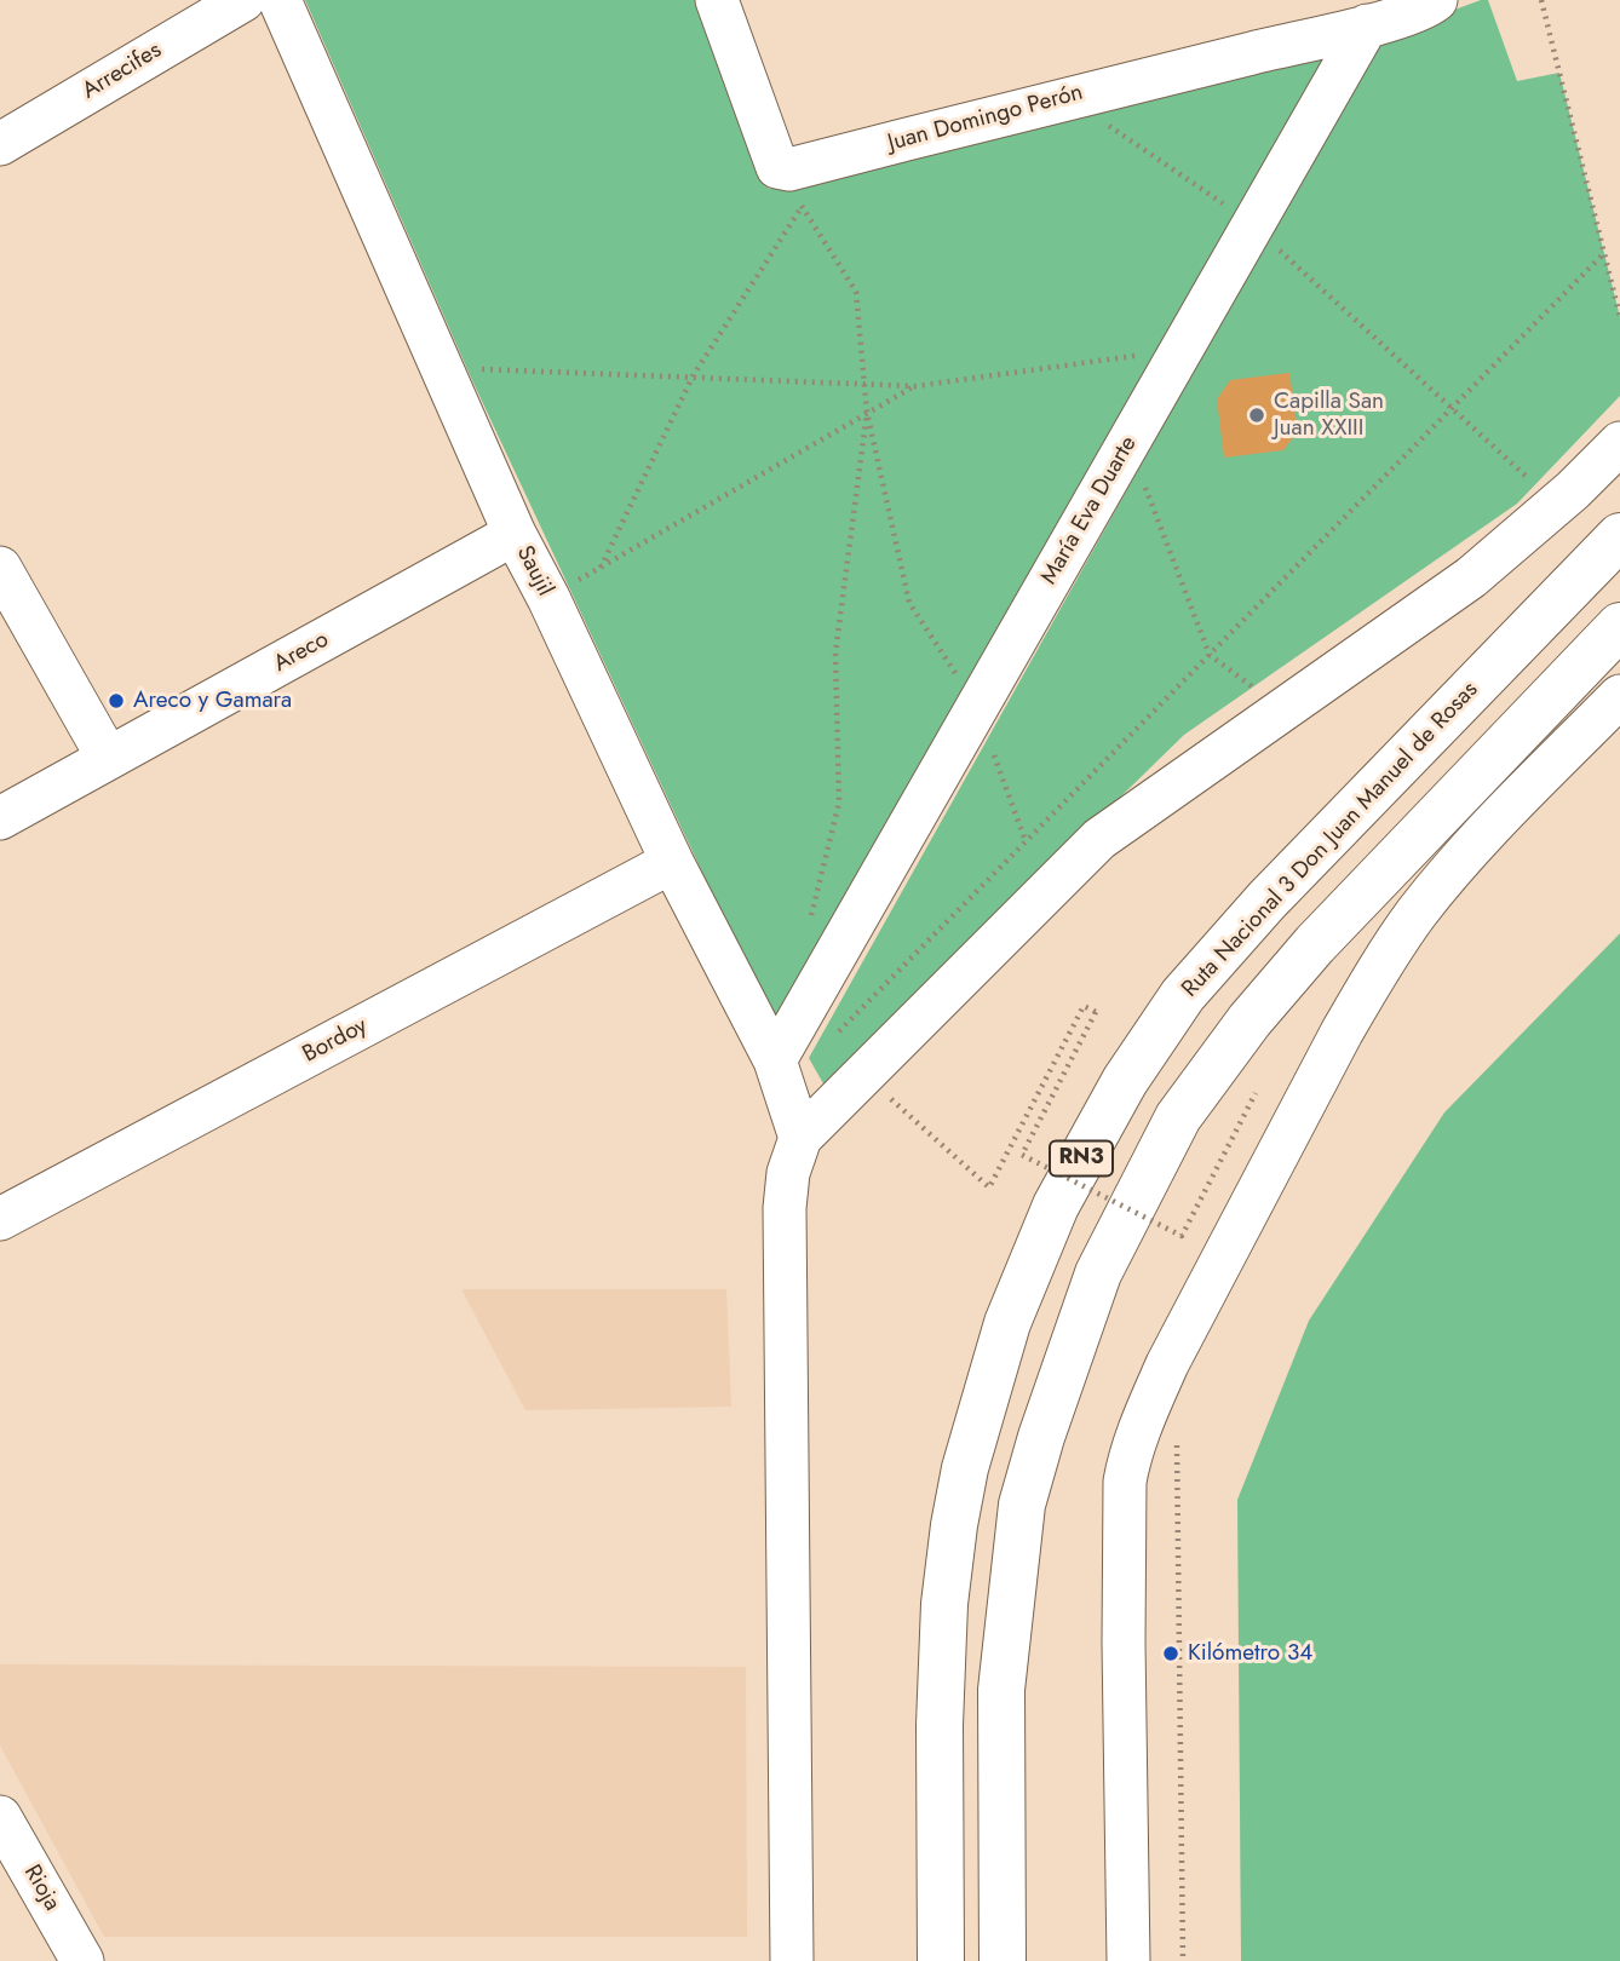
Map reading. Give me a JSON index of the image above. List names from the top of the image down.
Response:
{
  "streets": {
    "highway": ["Ruta Nacional 3 Don Juan Manuel de Rosas", "RN3"],
    "street": [
      "Arrecifes",
      "Juan Domingo Perón",
      "María Eva Duarte",
      "Saujil",
      "Areco",
      "Bordoy",
      "Rioja"
    ]
  },
  "crossings": [
    ["Juan Domingo Perón", "María Eva Duarte"],
    ["María Eva Duarte", "Saujil"],
    ["Saujil", "Areco"],
    ["Saujil", "Bordoy"]
  ],
  "places": ["Capilla San Juan XXIII", "Areco y Gamara", "Kilómetro 34"]
}
